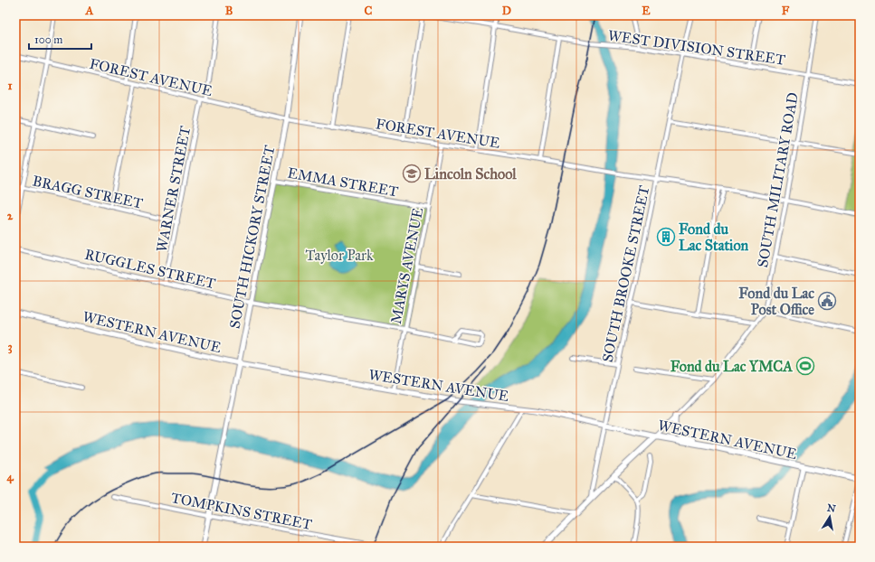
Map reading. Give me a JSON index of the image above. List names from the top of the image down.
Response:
{
  "streets": {
    "main road": ["SOUTH MILITARY ROAD", "WESTERN AVENUE"],
    "street": [
      "WEST DIVISION STREET",
      "FOREST AVENUE",
      "EMMA STREET",
      "WARNER STREET",
      "BRAGG STREET",
      "SOUTH HICKORY STREET",
      "MARYS AVENUE",
      "RUGGLES STREET",
      "SOUTH BROOKE STREET",
      "TOMPKINS STREET"
    ]
  },
  "crossings": [
    ["WEST DIVISION STREET", "SOUTH MILITARY ROAD"],
    ["WEST DIVISION STREET", "SOUTH BROOKE STREET"],
    ["FOREST AVENUE", "SOUTH MILITARY ROAD"],
    ["FOREST AVENUE", "WARNER STREET"],
    ["FOREST AVENUE", "SOUTH HICKORY STREET"],
    ["FOREST AVENUE", "MARYS AVENUE"],
    ["FOREST AVENUE", "SOUTH BROOKE STREET"],
    ["SOUTH MILITARY ROAD", "SOUTH BROOKE STREET"],
    ["SOUTH MILITARY ROAD", "WESTERN AVENUE"],
    ["EMMA STREET", "SOUTH HICKORY STREET"],
    ["EMMA STREET", "MARYS AVENUE"],
    ["WARNER STREET", "BRAGG STREET"],
    ["WARNER STREET", "RUGGLES STREET"],
    ["SOUTH HICKORY STREET", "RUGGLES STREET"],
    ["SOUTH HICKORY STREET", "WESTERN AVENUE"],
    ["SOUTH HICKORY STREET", "TOMPKINS STREET"],
    ["MARYS AVENUE", "RUGGLES STREET"],
    ["MARYS AVENUE", "WESTERN AVENUE"],
    ["SOUTH BROOKE STREET", "WESTERN AVENUE"]
  ],
  "parks": ["Taylor Park"],
  "places": {
    "school or university": ["Lincoln School"],
    "building": ["Fond du Lac Station"],
    "public building": ["Fond du Lac Post Office"],
    "sports": ["Fond du Lac YMCA"]
  },
  "scale_bar": "100 m",
  "north": "top",
  "grid": {
    "columns": [
      "A",
      "B",
      "C",
      "D",
      "E",
      "F"
    ],
    "rows": [
      "1",
      "2",
      "3",
      "4"
    ]
  }
}
